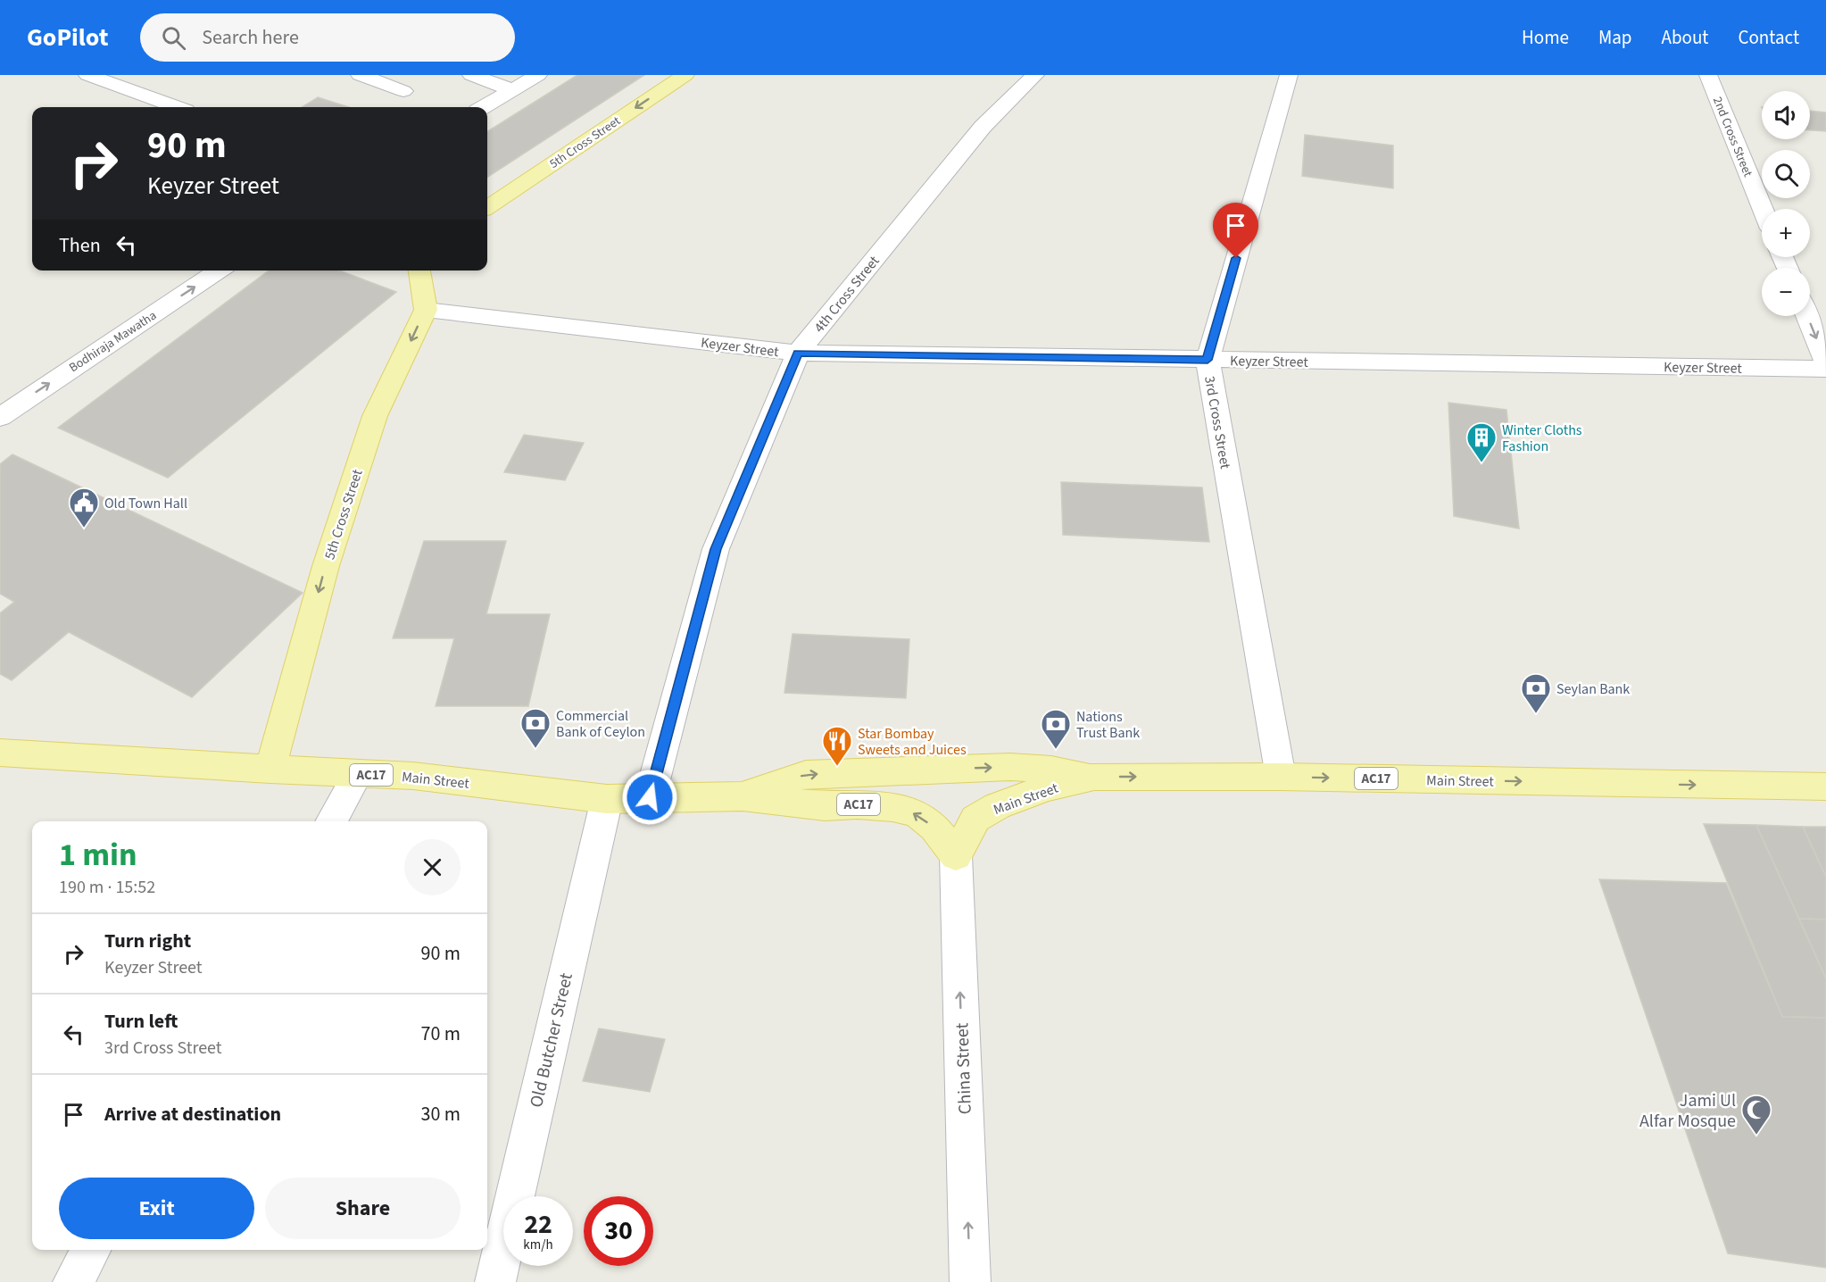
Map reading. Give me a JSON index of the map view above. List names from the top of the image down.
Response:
{
  "streets": {
    "main road": ["5th Cross Street", "AC17", "Main Street"],
    "street": [
      "2nd Cross Street",
      "4th Cross Street",
      "Bodhiraja Mawatha",
      "Keyzer Street",
      "3rd Cross Street",
      "Old Butcher Street",
      "China Street"
    ]
  },
  "crossings": [
    ["5th Cross Street", "Keyzer Street"],
    ["5th Cross Street", "Main Street"],
    ["4th Cross Street", "Keyzer Street"],
    ["4th Cross Street", "Main Street"],
    ["Keyzer Street", "3rd Cross Street"],
    ["3rd Cross Street", "Main Street"],
    ["Main Street", "Old Butcher Street"],
    ["Main Street", "China Street"]
  ],
  "one_way": ["5th Cross Street", "Bodhiraja Mawatha", "China Street"],
  "places": {
    "building": ["Winter Cloths Fashion"],
    "public building": ["Old Town Hall"],
    "bank": ["Seylan Bank", "Commercial Bank of Ceylon", "Nations Trust Bank"],
    "restaurant": ["Star Bombay Sweets and Juices"],
    "mosque": ["Jami Ul Alfar Mosque"]
  },
  "page": {
    "header": "GoPilot",
    "search": "Search here",
    "nav": [
      "Home",
      "Map",
      "About",
      "Contact"
    ],
    "map_buttons": ["+", "−"],
    "turn": ["90 m", "Keyzer Street"],
    "then": "Then",
    "heading": ["1 min", "190 m · 15:52"],
    "list": [
      {
        "name": "Turn right",
        "note": "Keyzer Street",
        "value": "90 m"
      },
      {
        "name": "Turn left",
        "note": "3rd Cross Street",
        "value": "70 m"
      },
      {
        "name": "Arrive at destination",
        "value": "30 m"
      }
    ],
    "buttons": ["Exit", "Share"],
    "speed": "22 km/h",
    "limit": "30"
  }
}
